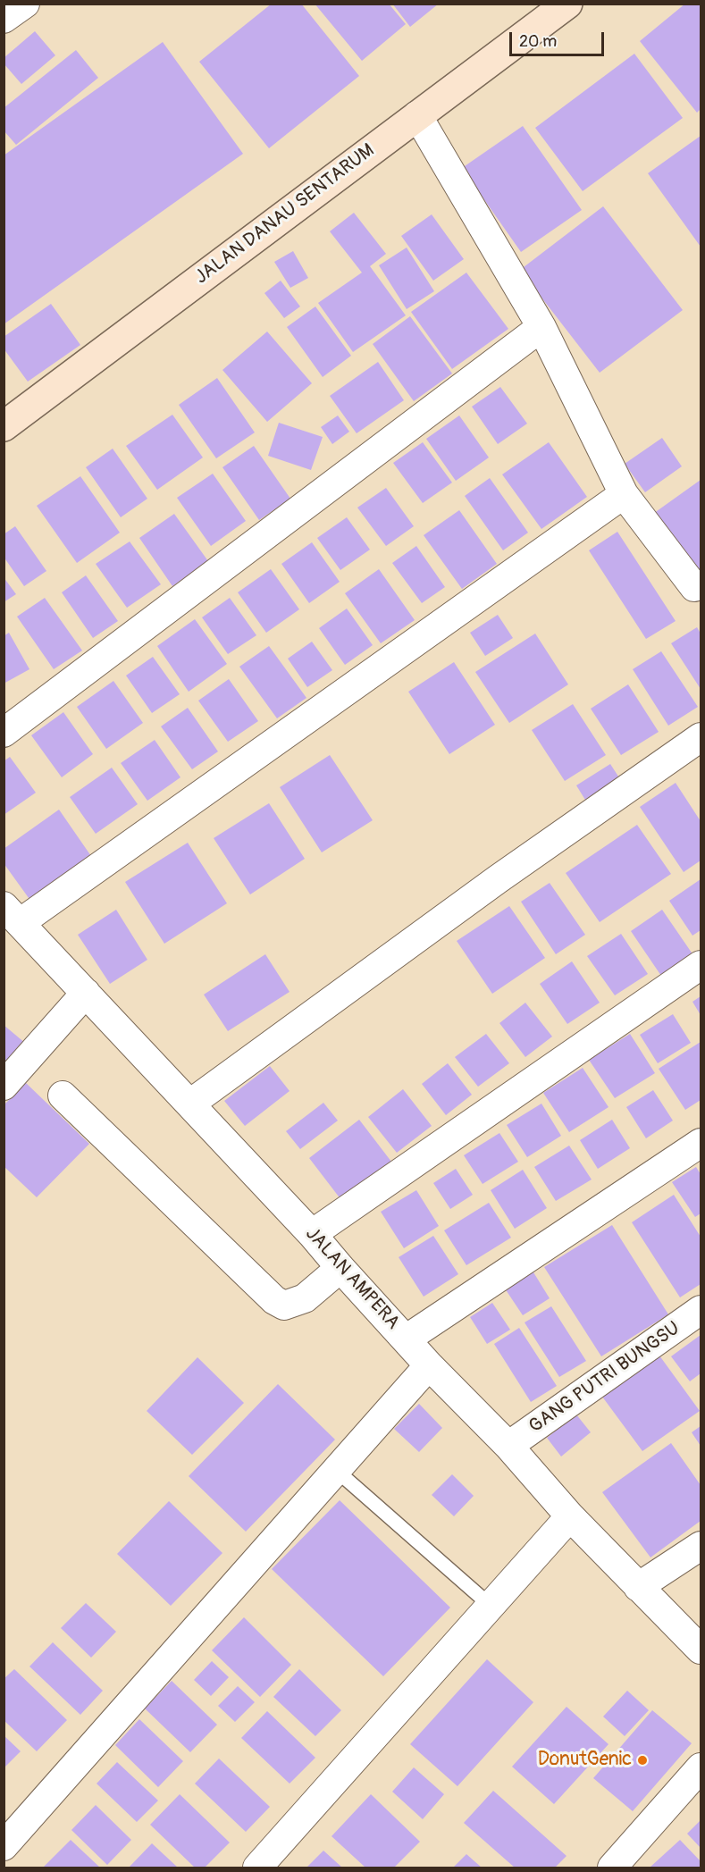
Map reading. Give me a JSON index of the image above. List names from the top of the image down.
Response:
{
  "streets": {
    "street": ["JALAN DANAU SENTARUM", "JALAN AMPERA", "GANG PUTRI BUNGSU"]
  },
  "crossings": [
    ["JALAN AMPERA", "GANG PUTRI BUNGSU"]
  ],
  "places": ["DonutGenic"],
  "scale_bar": "20 m"
}
